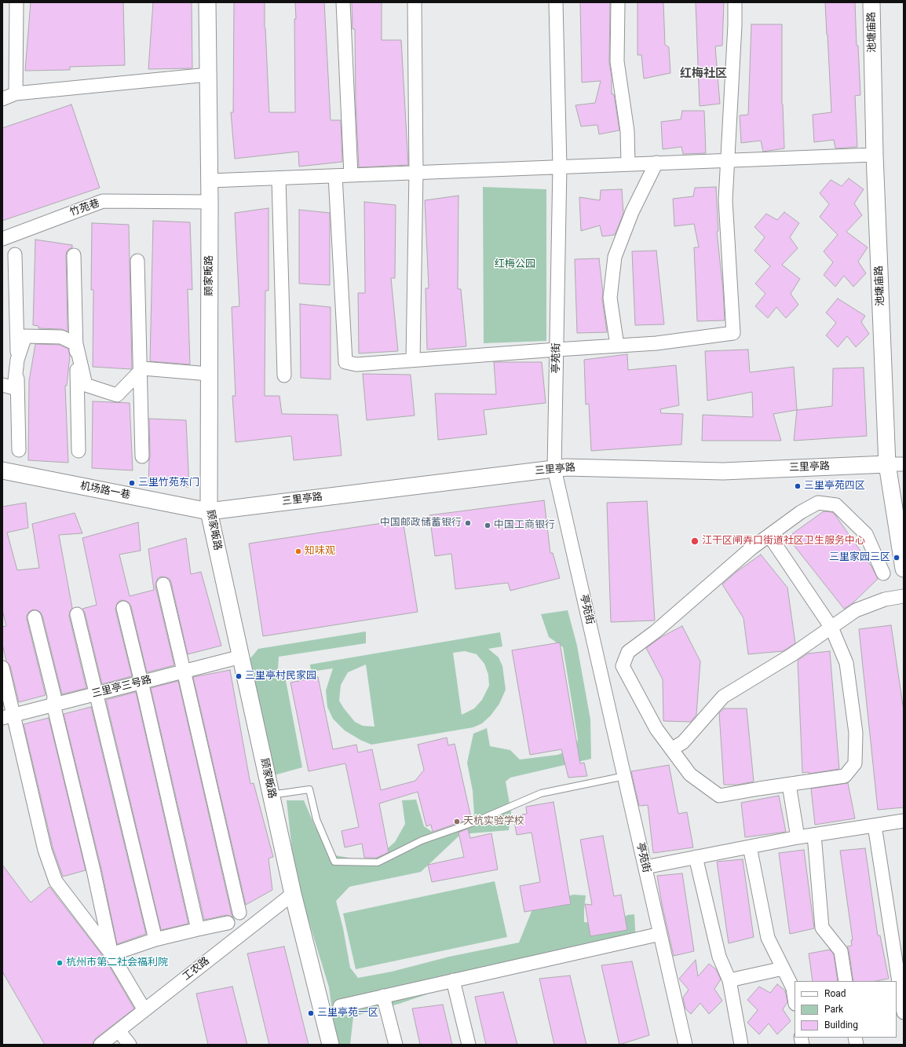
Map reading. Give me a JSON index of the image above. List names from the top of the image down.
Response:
{
  "streets": {
    "street": [
      "池塘庙路",
      "竹苑巷",
      "顾家畈路",
      "亭苑街",
      "三里亭路",
      "机场路一巷",
      "三里亭三号路",
      "工农路"
    ]
  },
  "crossings": [
    ["池塘庙路", "三里亭路"],
    ["竹苑巷", "顾家畈路"],
    ["顾家畈路", "三里亭路"],
    ["顾家畈路", "机场路一巷"],
    ["顾家畈路", "三里亭三号路"],
    ["顾家畈路", "工农路"],
    ["亭苑街", "三里亭路"],
    ["三里亭路", "机场路一巷"]
  ],
  "districts": ["红梅社区"],
  "parks": ["红梅公园"],
  "places": [
    "三里竹苑东门",
    "三里亭苑四区",
    "中国邮政储蓄银行",
    "中国工商银行",
    "江干区闸弄口街道社区卫生服务中心",
    "知味观",
    "三里家园三区",
    "三里亭村民家园",
    "天杭实验学校",
    "杭州市第二社会福利院",
    "三里亭苑一区"
  ],
  "legend": ["Road", "Park", "Building"]
}
